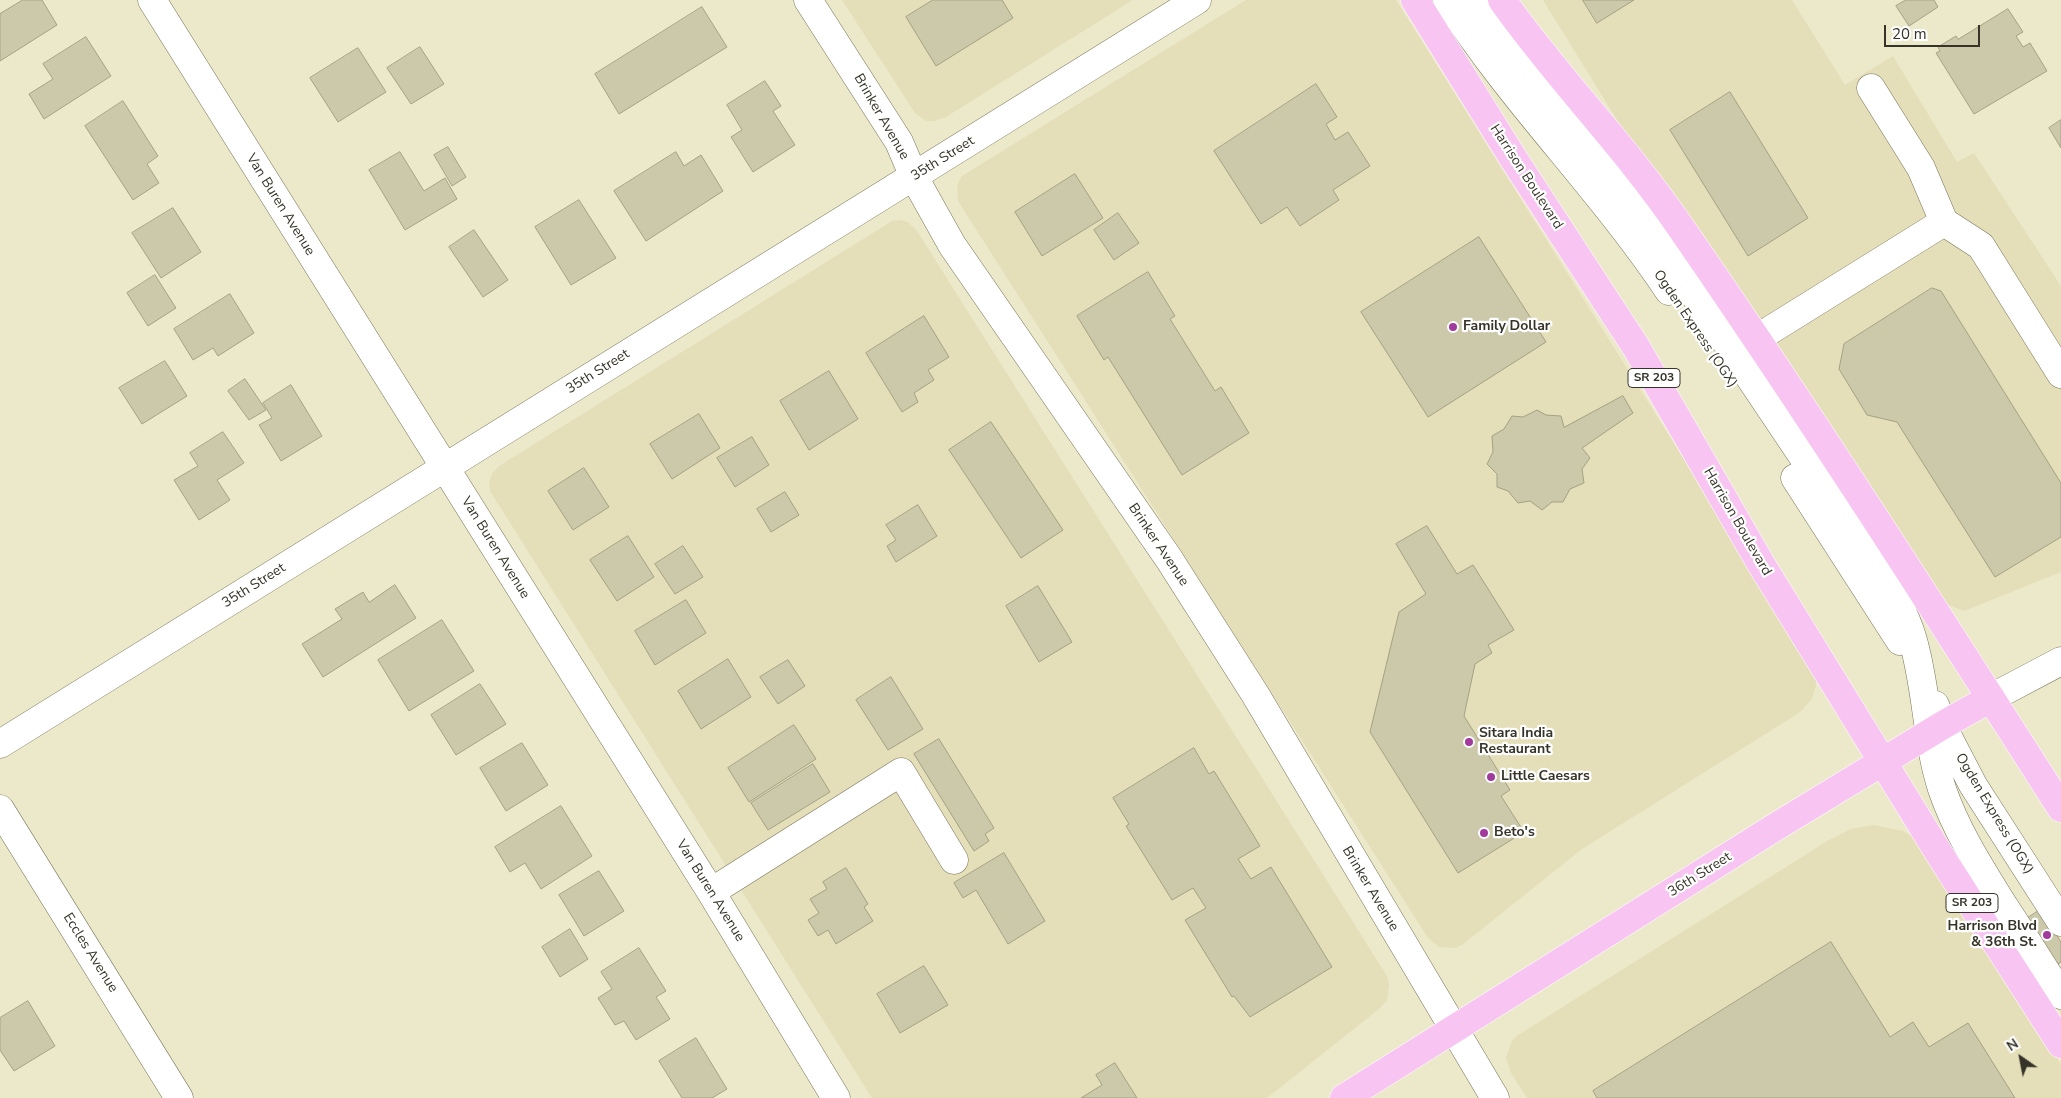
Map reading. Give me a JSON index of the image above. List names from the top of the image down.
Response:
{
  "streets": {
    "main road": ["Harrison Boulevard", "SR 203", "36th Street"],
    "street": [
      "Brinker Avenue",
      "35th Street",
      "Van Buren Avenue",
      "Ogden Express (OGX)",
      "Eccles Avenue"
    ]
  },
  "crossings": [
    ["Brinker Avenue", "35th Street"],
    ["Brinker Avenue", "36th Street"],
    ["35th Street", "Van Buren Avenue"],
    ["Harrison Boulevard", "36th Street"],
    ["Ogden Express (OGX)", "36th Street"]
  ],
  "places": [
    "Family Dollar",
    "Sitara India Restaurant",
    "Little Caesars",
    "Beto's",
    "Harrison Blvd & 36th St."
  ],
  "scale_bar": "20 m",
  "north": "top left"
}
